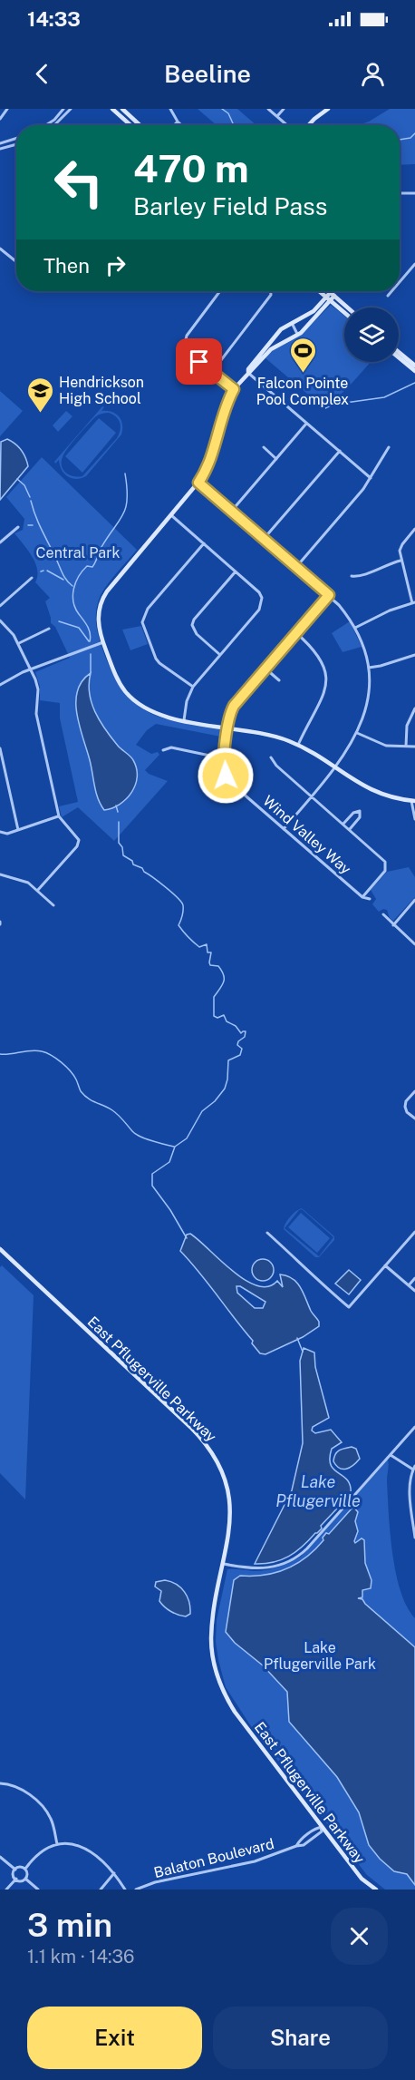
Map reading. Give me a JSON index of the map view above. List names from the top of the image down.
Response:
{
  "streets": {
    "street": ["Wind Valley Way", "East Pflugerville Parkway", "Balaton Boulevard"]
  },
  "water": ["Lake Pflugerville"],
  "parks": ["Central Park", "Lake Pflugerville Park"],
  "places": {
    "sports": ["Falcon Pointe Pool Complex"],
    "school or university": ["Hendrickson High School"]
  },
  "page": {
    "status": "14:33",
    "header": "Beeline",
    "turn": ["470 m", "Barley Field Pass"],
    "then": "Then",
    "heading": ["3 min", "1.1 km · 14:36"],
    "buttons": ["Exit", "Share"]
  }
}
